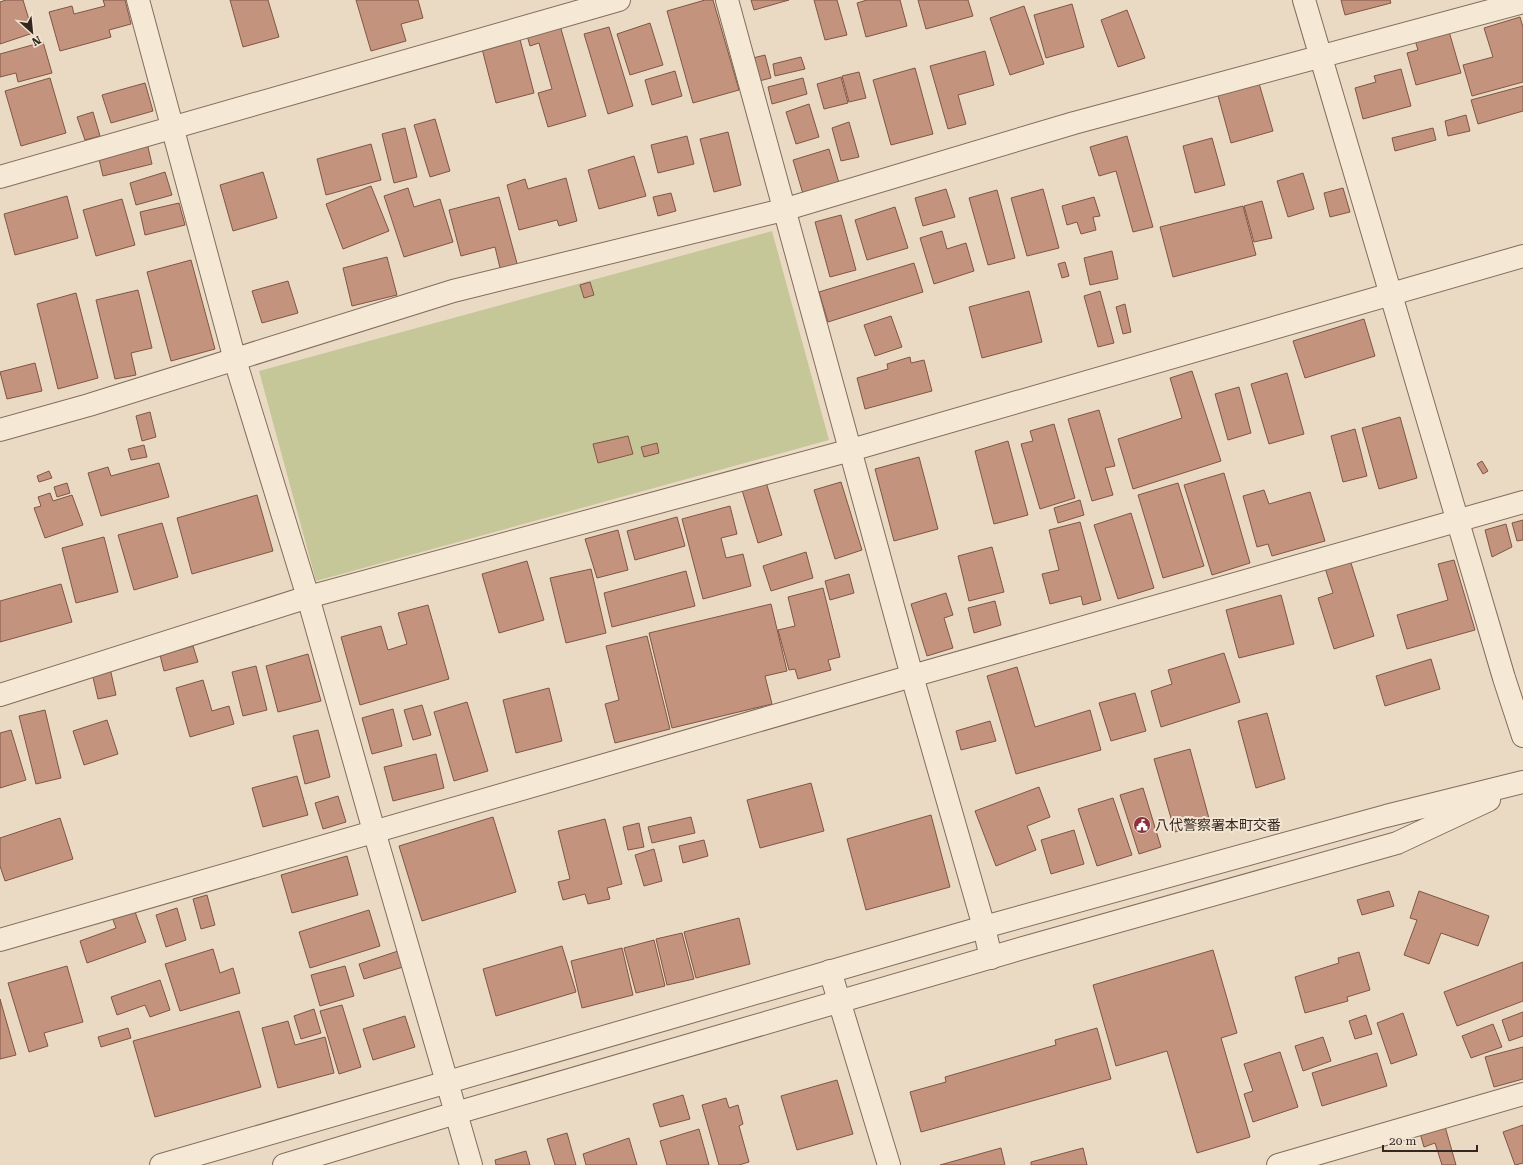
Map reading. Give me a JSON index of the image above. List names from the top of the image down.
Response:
{
  "places": {
    "public building": ["八代警察署本町交番"]
  },
  "scale_bar": "20 m",
  "north": "bottom right"
}
